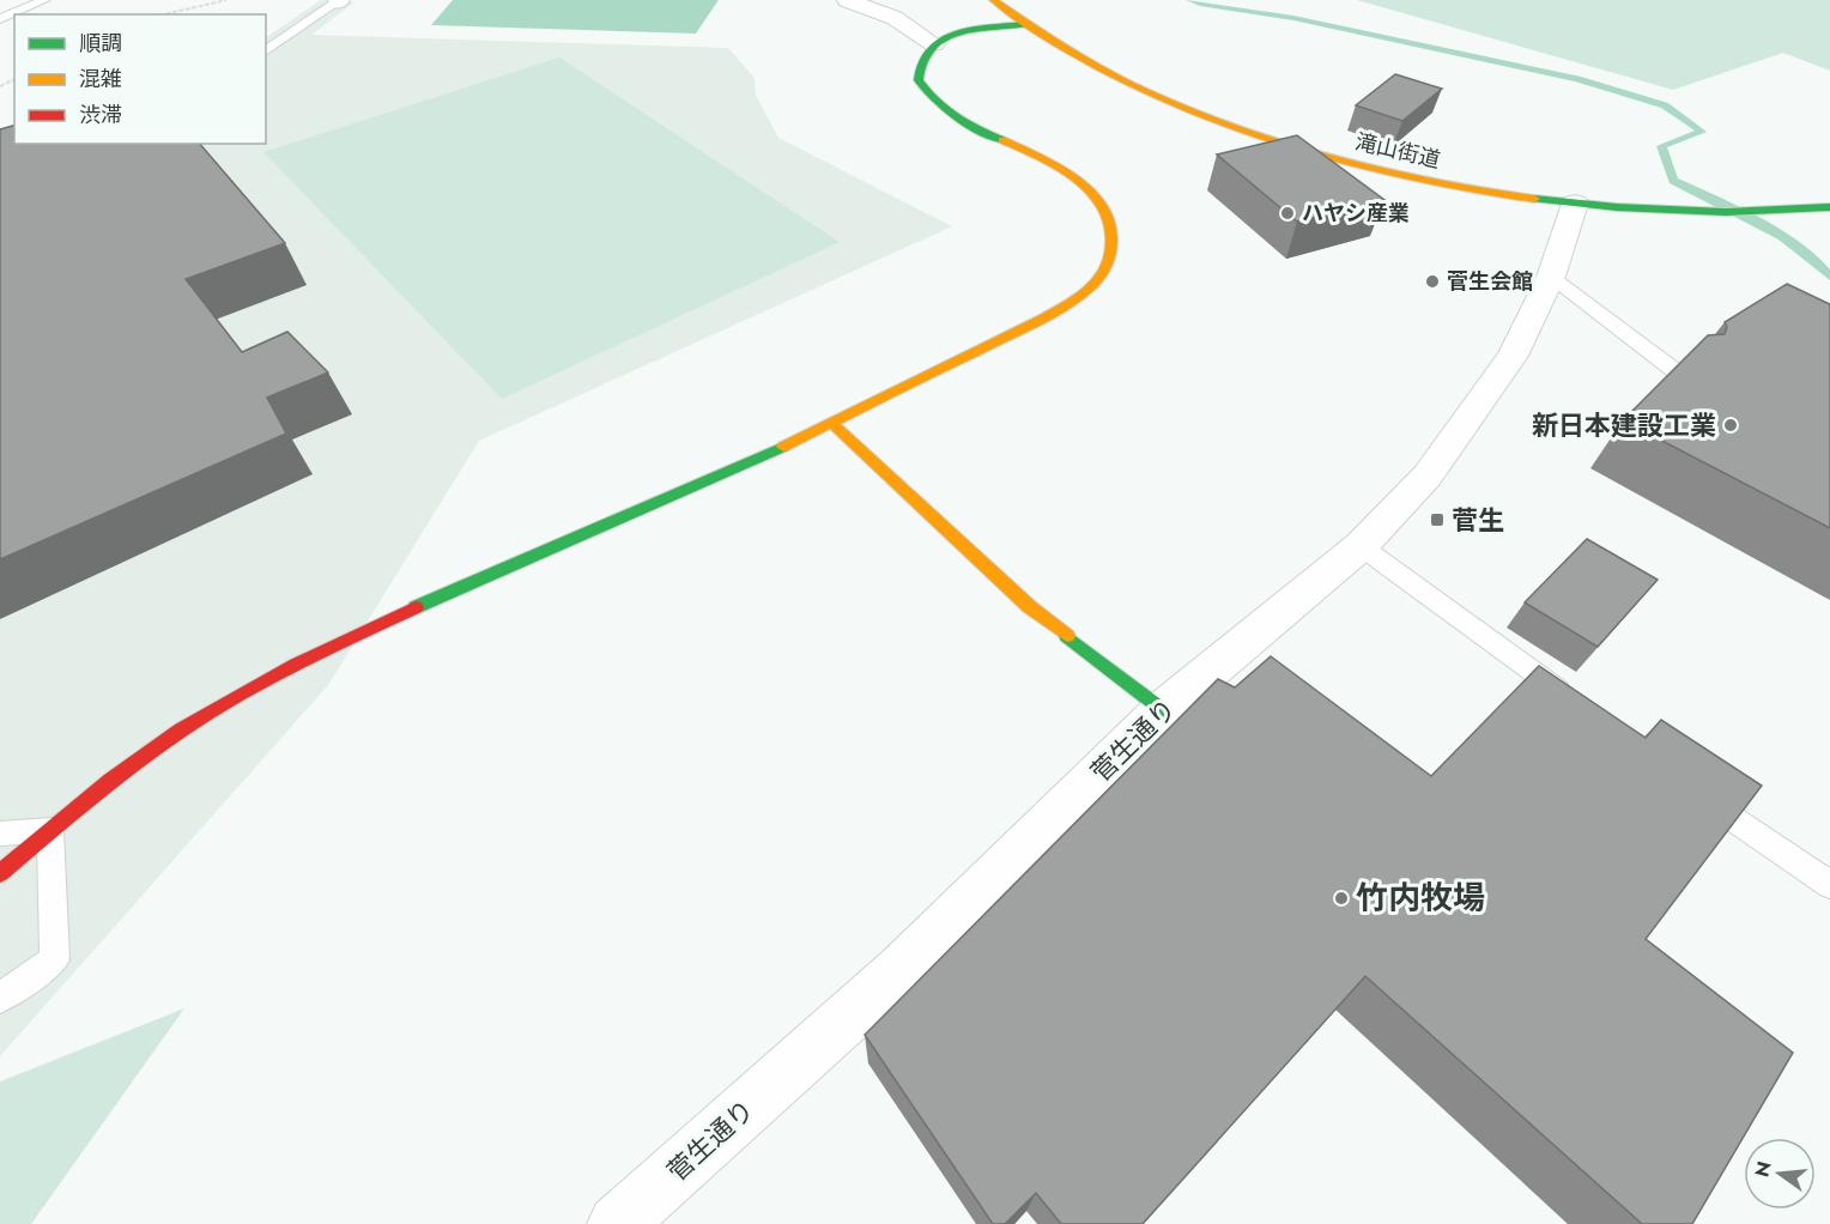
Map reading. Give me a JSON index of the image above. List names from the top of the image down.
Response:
{
  "streets": {
    "main road": ["滝山街道"],
    "street": ["菅生通り"]
  },
  "crossings": [
    ["滝山街道", "菅生通り"]
  ],
  "places": {
    "other": [
      "ハヤシ産業",
      "菅生会館",
      "新日本建設工業",
      "竹内牧場"
    ],
    "transit": ["菅生"]
  },
  "legend": ["順調", "混雑", "渋滞"],
  "north": "left"
}
